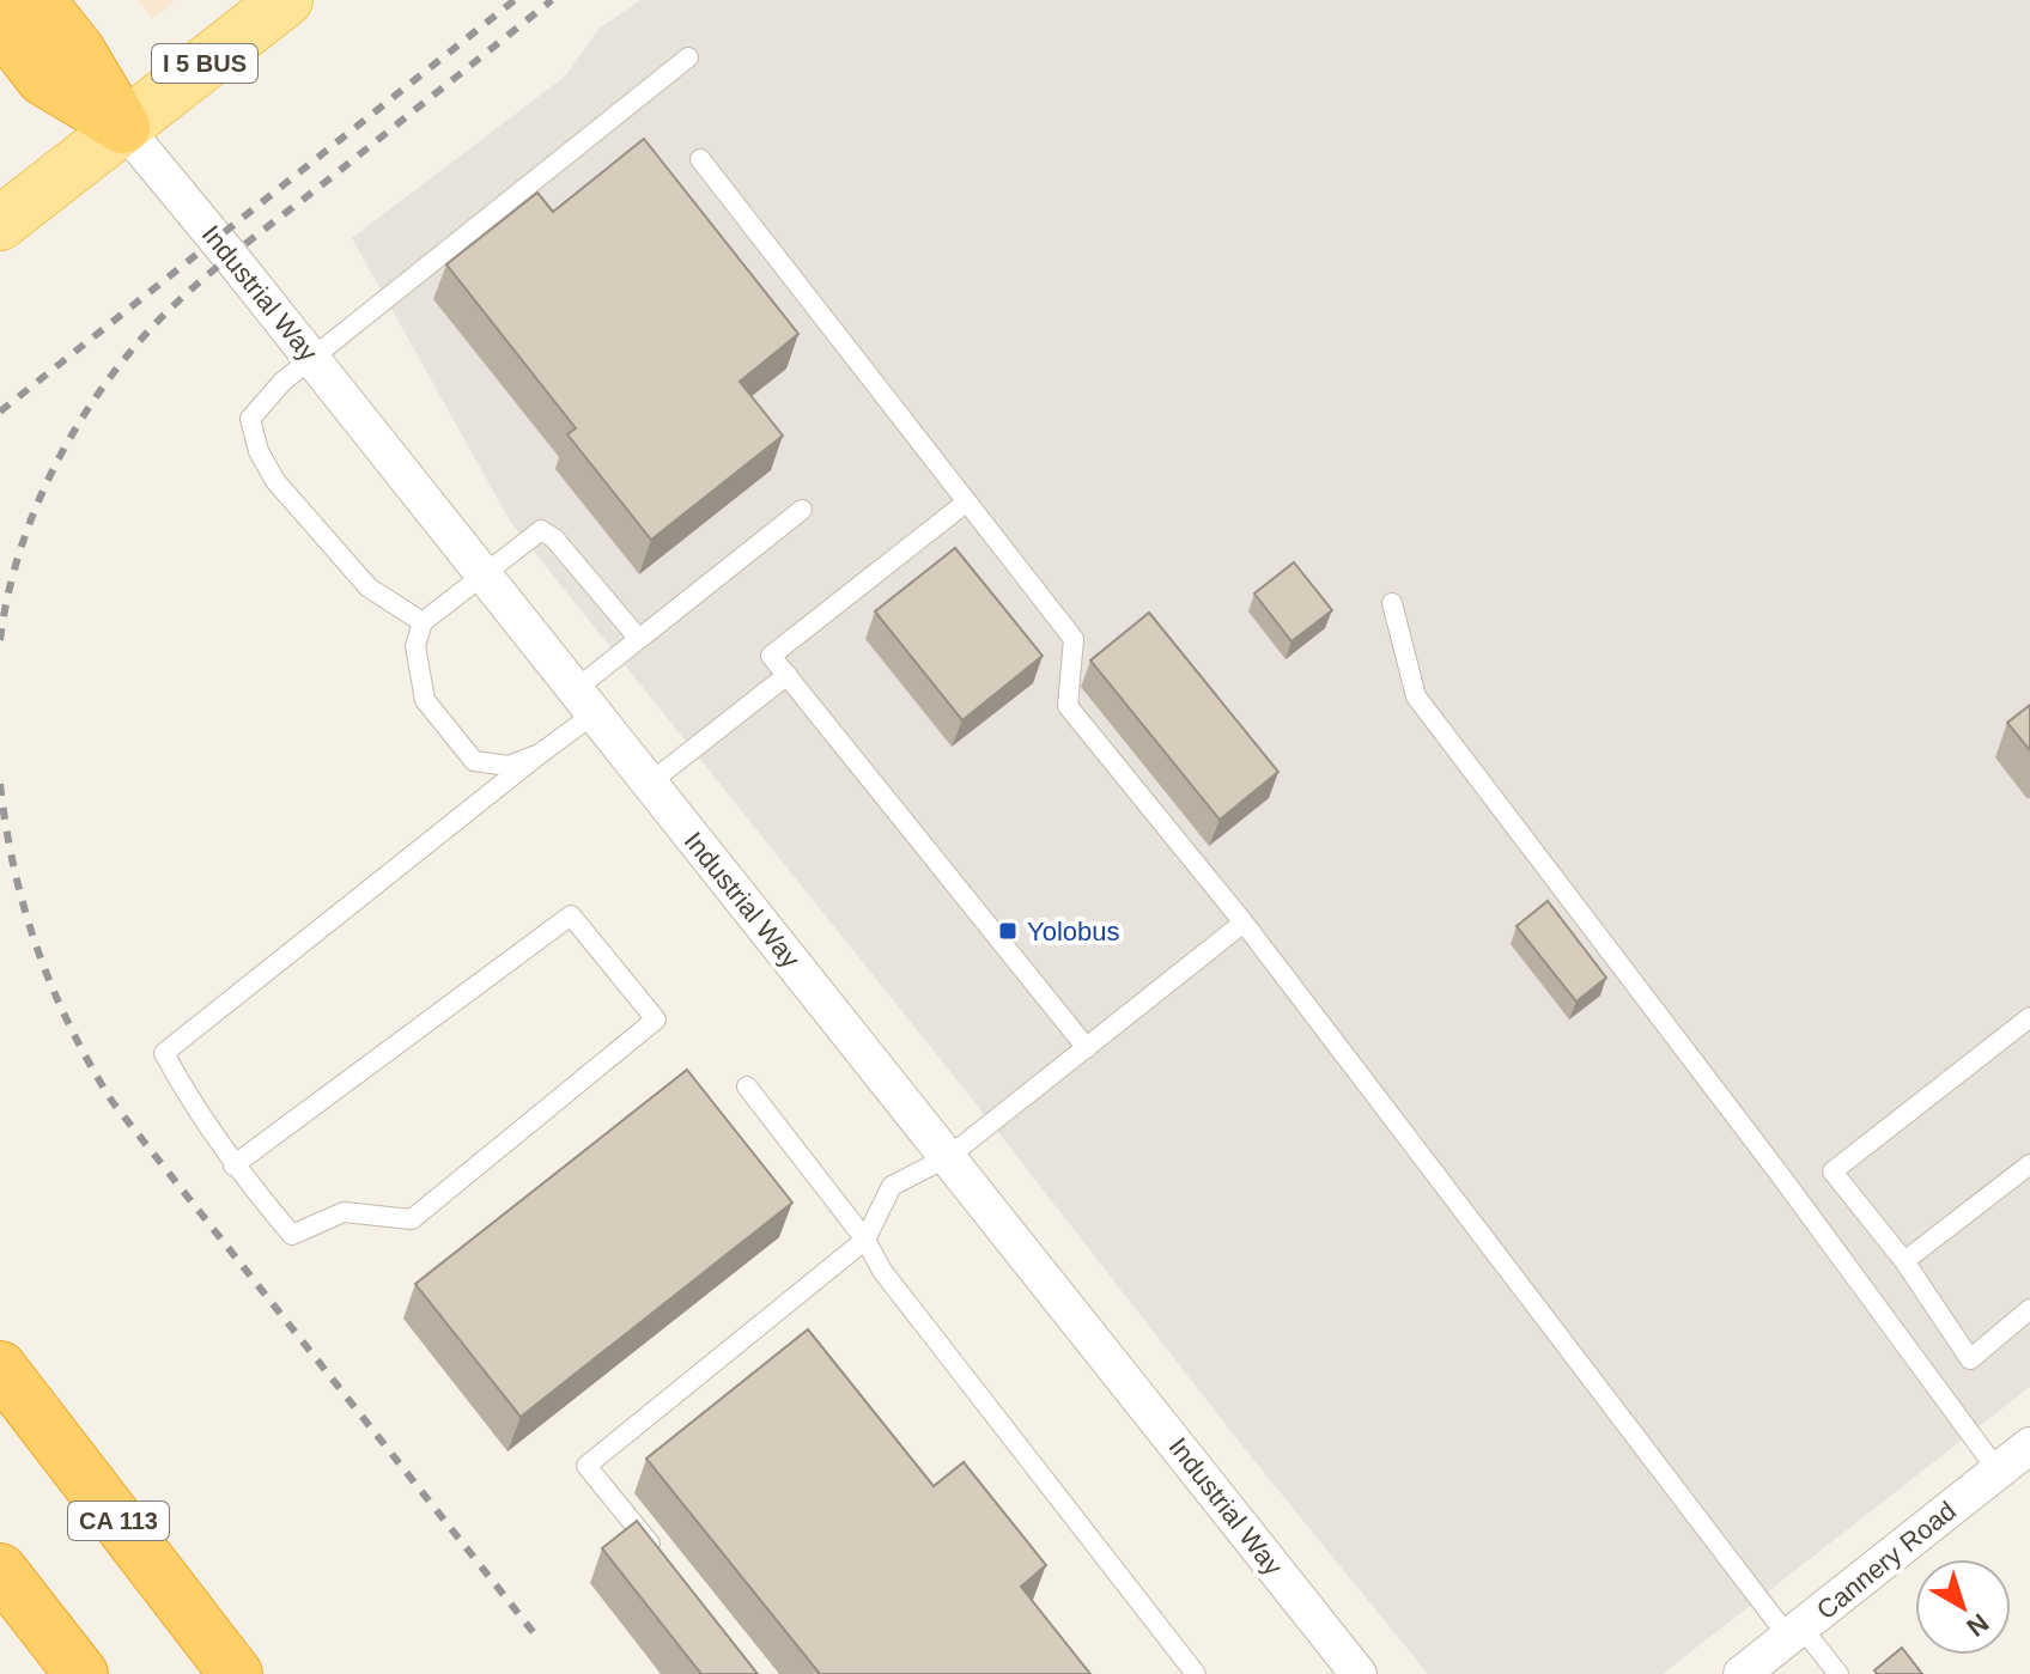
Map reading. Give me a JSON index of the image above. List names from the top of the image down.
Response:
{
  "streets": {
    "highway": ["CA 113"],
    "main road": ["I 5 BUS"],
    "street": ["Industrial Way", "Cannery Road"]
  },
  "crossings": [
    ["I 5 BUS", "Industrial Way"]
  ],
  "places": {
    "transit": ["Yolobus"]
  },
  "north": "bottom right"
}
